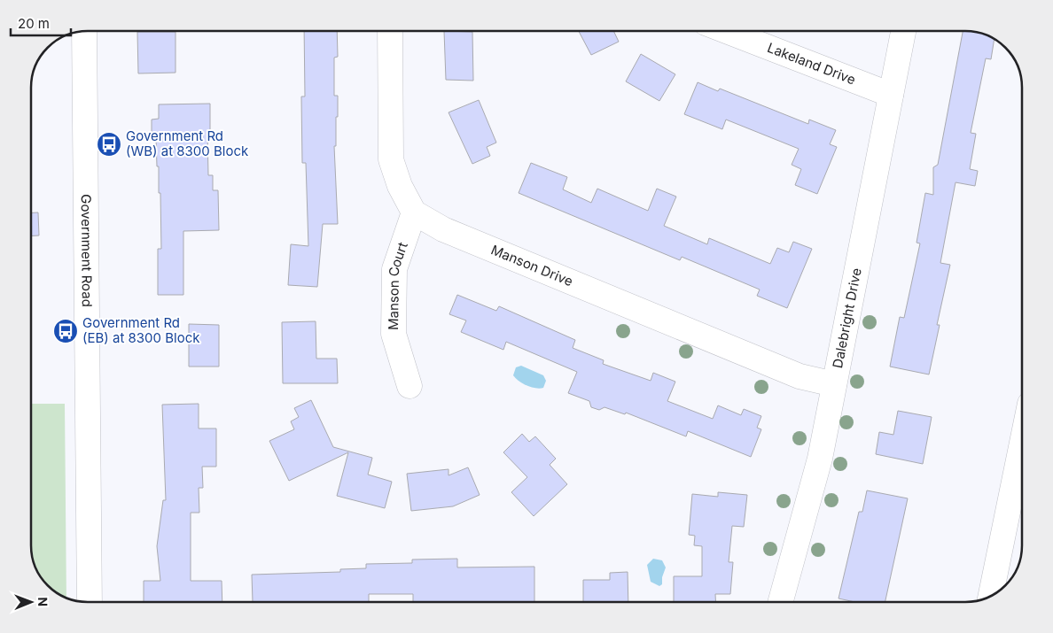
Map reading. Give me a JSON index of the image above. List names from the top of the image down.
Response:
{
  "streets": {
    "street": [
      "Lakeland Drive",
      "Government Road",
      "Manson Drive",
      "Manson Court",
      "Dalebright Drive"
    ]
  },
  "crossings": [
    ["Lakeland Drive", "Dalebright Drive"],
    ["Manson Drive", "Manson Court"],
    ["Manson Drive", "Dalebright Drive"]
  ],
  "places": {
    "bus stop": ["Government Rd (WB) at 8300 Block", "Government Rd (EB) at 8300 Block"]
  },
  "scale_bar": "20 m",
  "north": "right"
}
